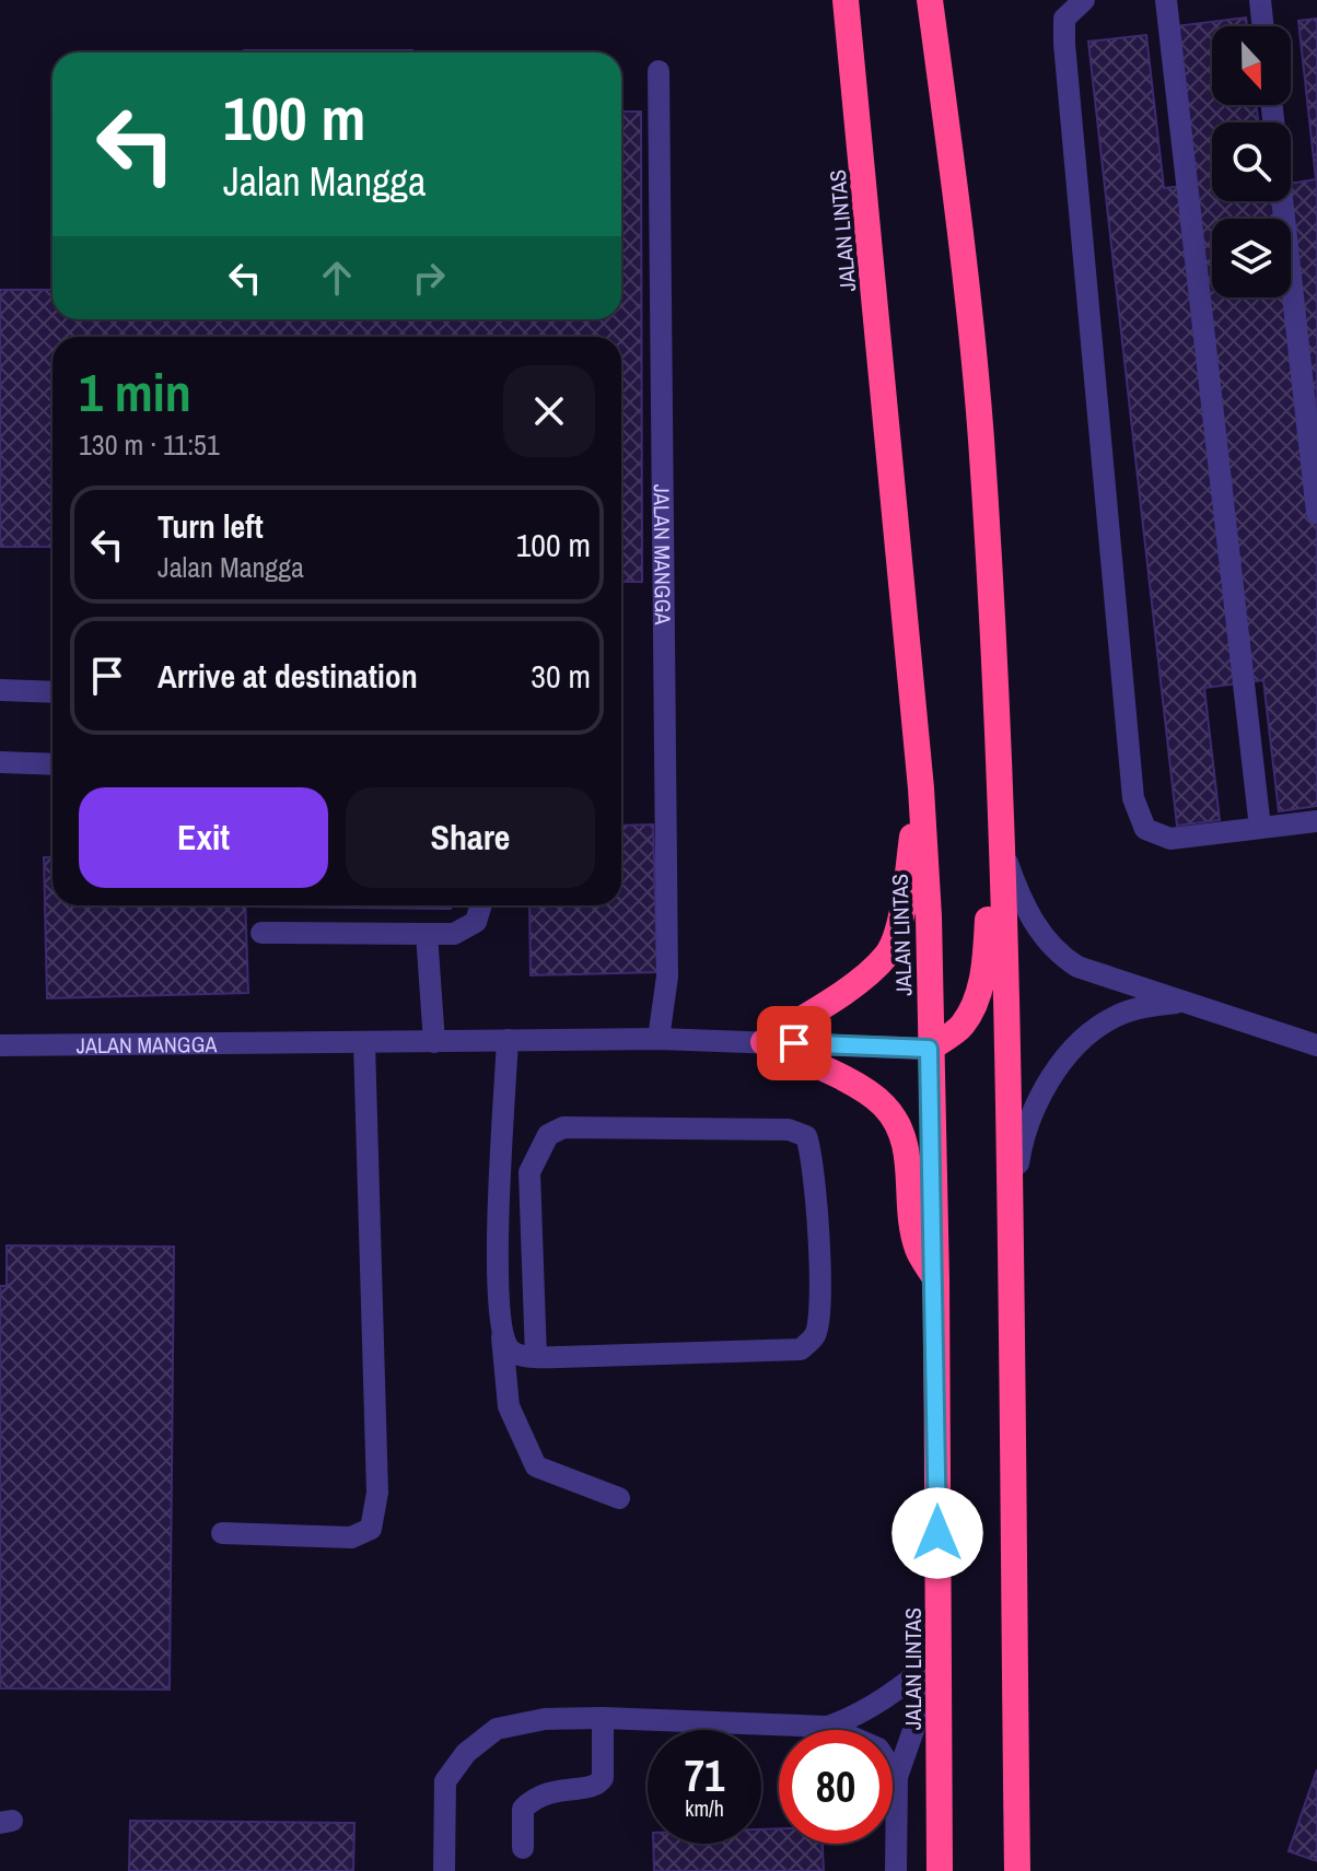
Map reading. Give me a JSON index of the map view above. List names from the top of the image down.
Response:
{
  "streets": {
    "highway": ["JALAN LINTAS"],
    "street": ["JALAN MANGGA"]
  },
  "crossings": [
    ["JALAN LINTAS", "JALAN MANGGA"]
  ],
  "north": "bottom",
  "page": {
    "turn": ["100 m", "Jalan Mangga"],
    "heading": ["1 min", "130 m · 11:51"],
    "list": [
      {
        "name": "Turn left",
        "note": "Jalan Mangga",
        "value": "100 m"
      },
      {
        "name": "Arrive at destination",
        "value": "30 m"
      }
    ],
    "buttons": ["Exit", "Share"],
    "speed": "71 km/h",
    "limit": "80"
  }
}
